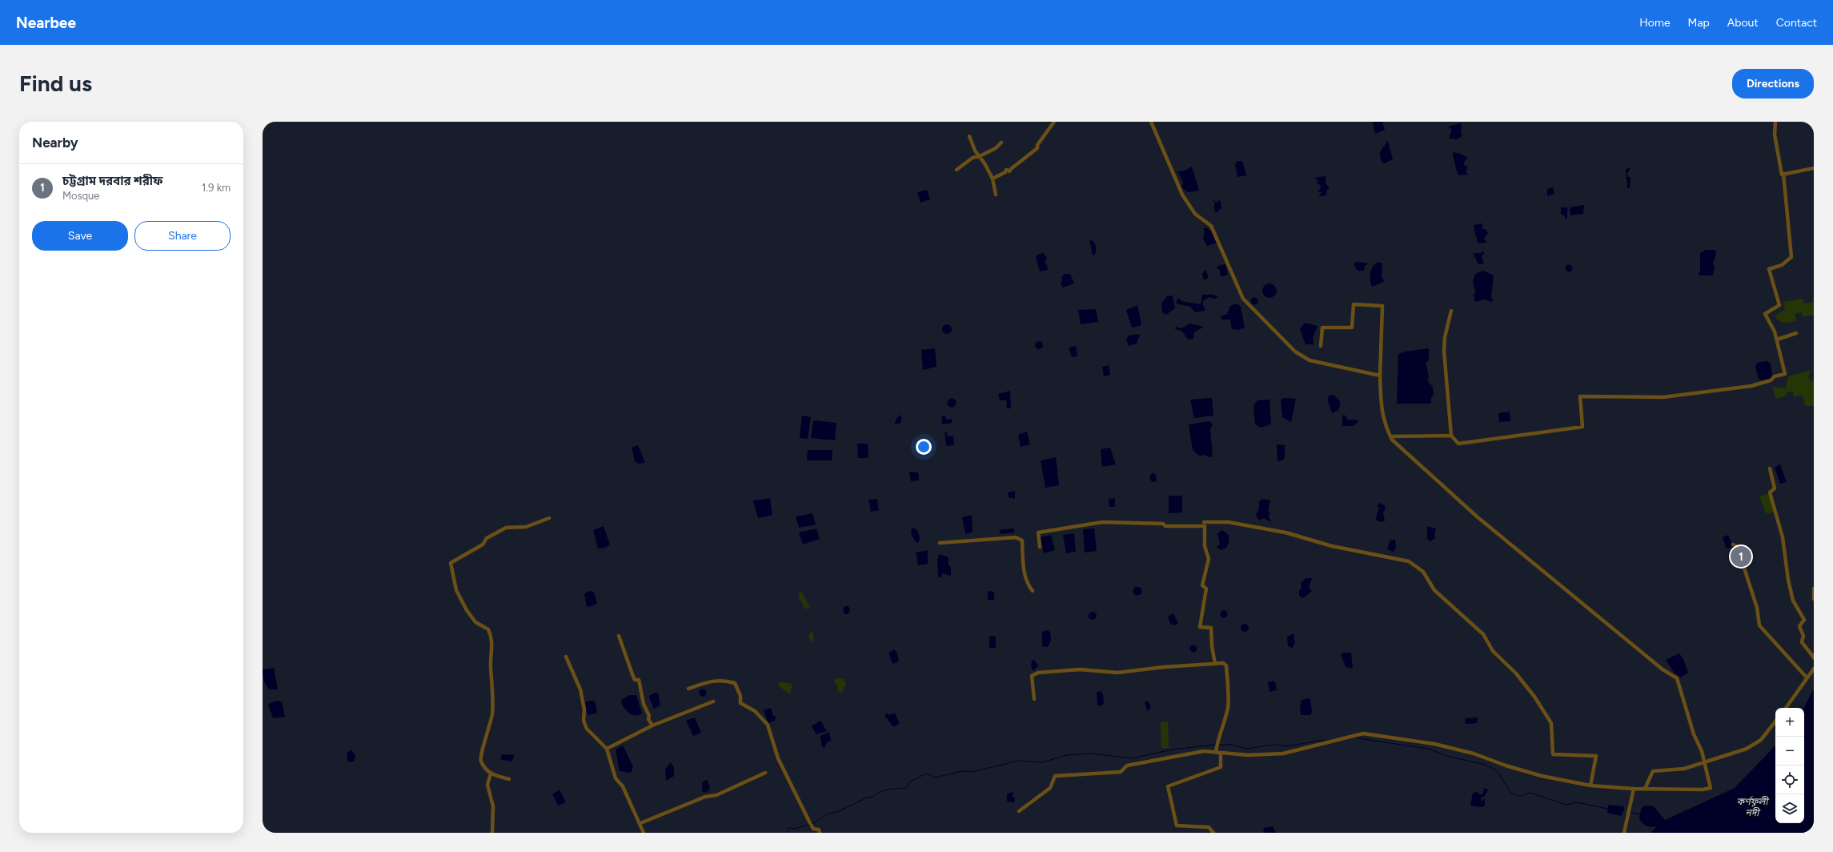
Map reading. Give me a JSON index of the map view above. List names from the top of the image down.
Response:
{
  "water": ["কর্ণফুলী নদী"],
  "page": {
    "header": "Nearbee",
    "nav": [
      "Home",
      "Map",
      "About",
      "Contact"
    ],
    "buttons": [
      "Directions",
      ["Save", "Share"]
    ],
    "title": "Find us",
    "heading": "Nearby",
    "list": [
      {
        "mark": "1",
        "name": "চট্টগ্রাম দরবার শরীফ",
        "note": "Mosque",
        "value": "1.9 km"
      }
    ],
    "pins": "1",
    "map_buttons": ["+", "−"]
  }
}
